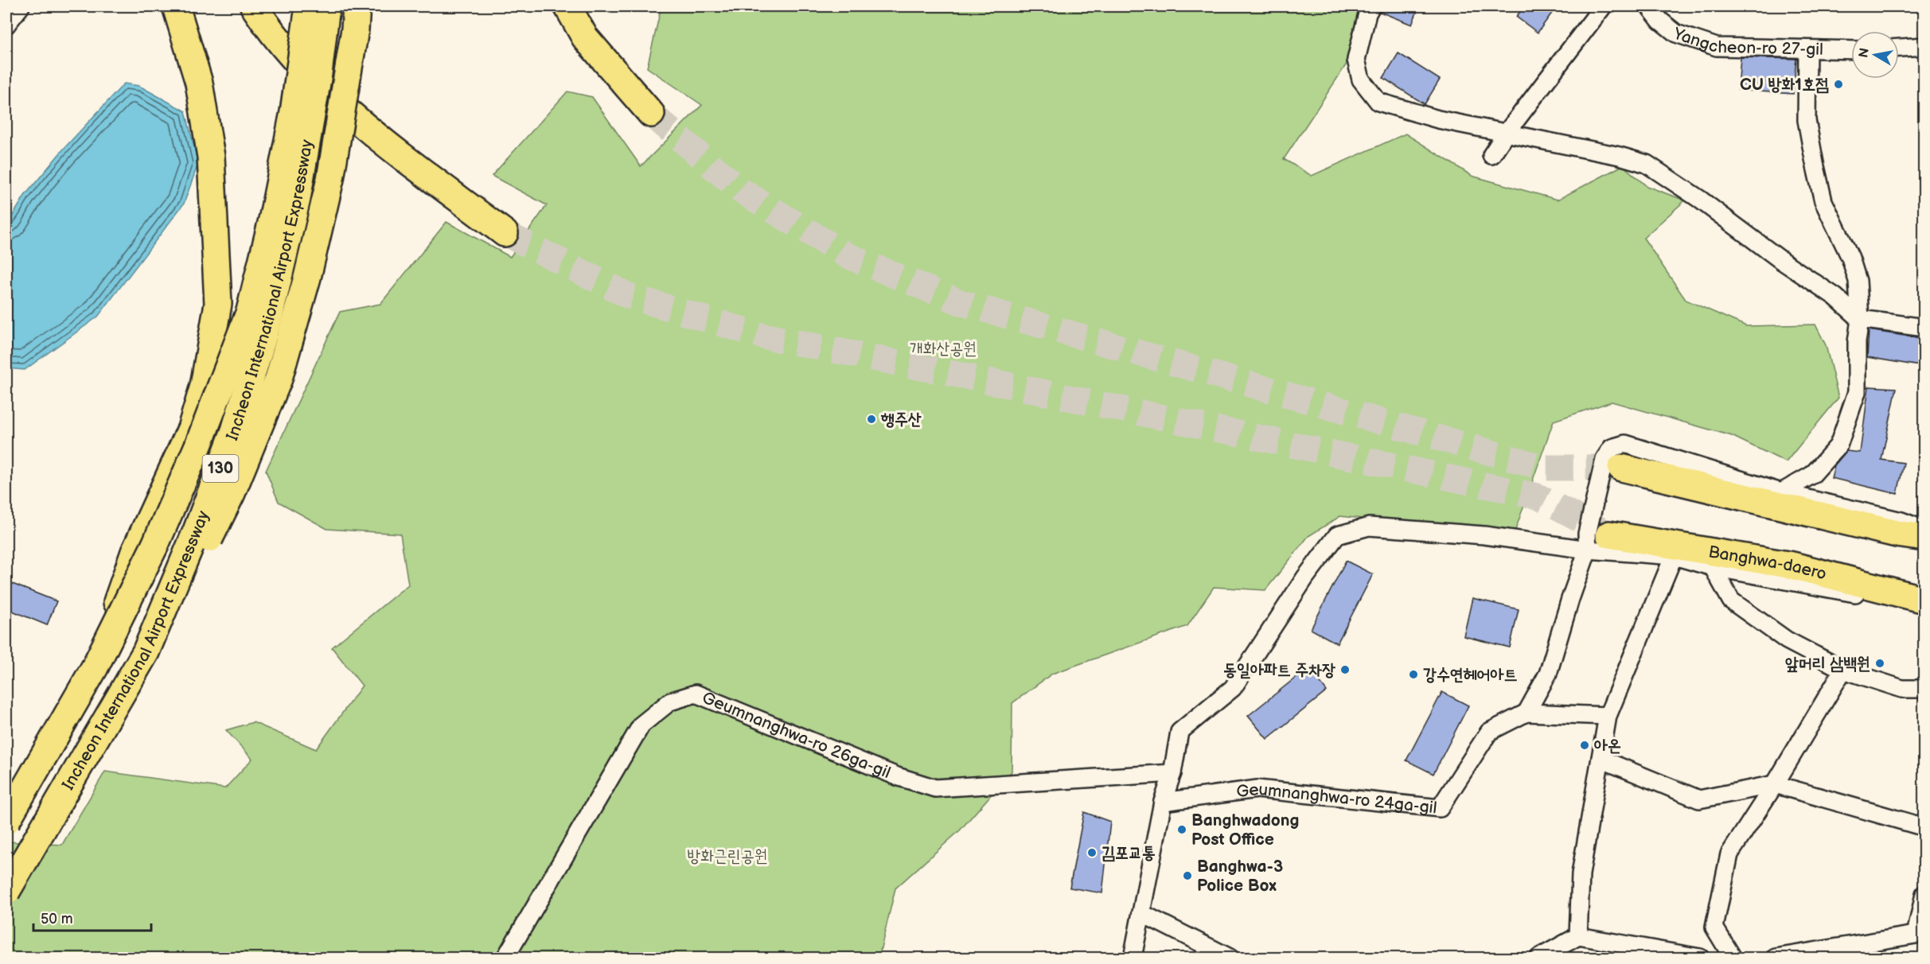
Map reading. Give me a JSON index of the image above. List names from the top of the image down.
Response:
{
  "streets": {
    "main road": ["Incheon International Airport Expressway", "130", "Banghwa-daero"],
    "street": ["Yangcheon-ro 27-gil", "Geumnanghwa-ro 26ga-gil", "Geumnanghwa-ro 24ga-gil"]
  },
  "parks": ["개화산공원", "방화근린공원"],
  "places": [
    "CU 방화1호점",
    "행주산",
    "앞머리 삼백원",
    "동일아파트 주차장",
    "강수연헤어아트",
    "아온",
    "Banghwadong Post Office",
    "김포교통",
    "Banghwa-3 Police Box"
  ],
  "scale_bar": "50 m",
  "north": "left"
}
